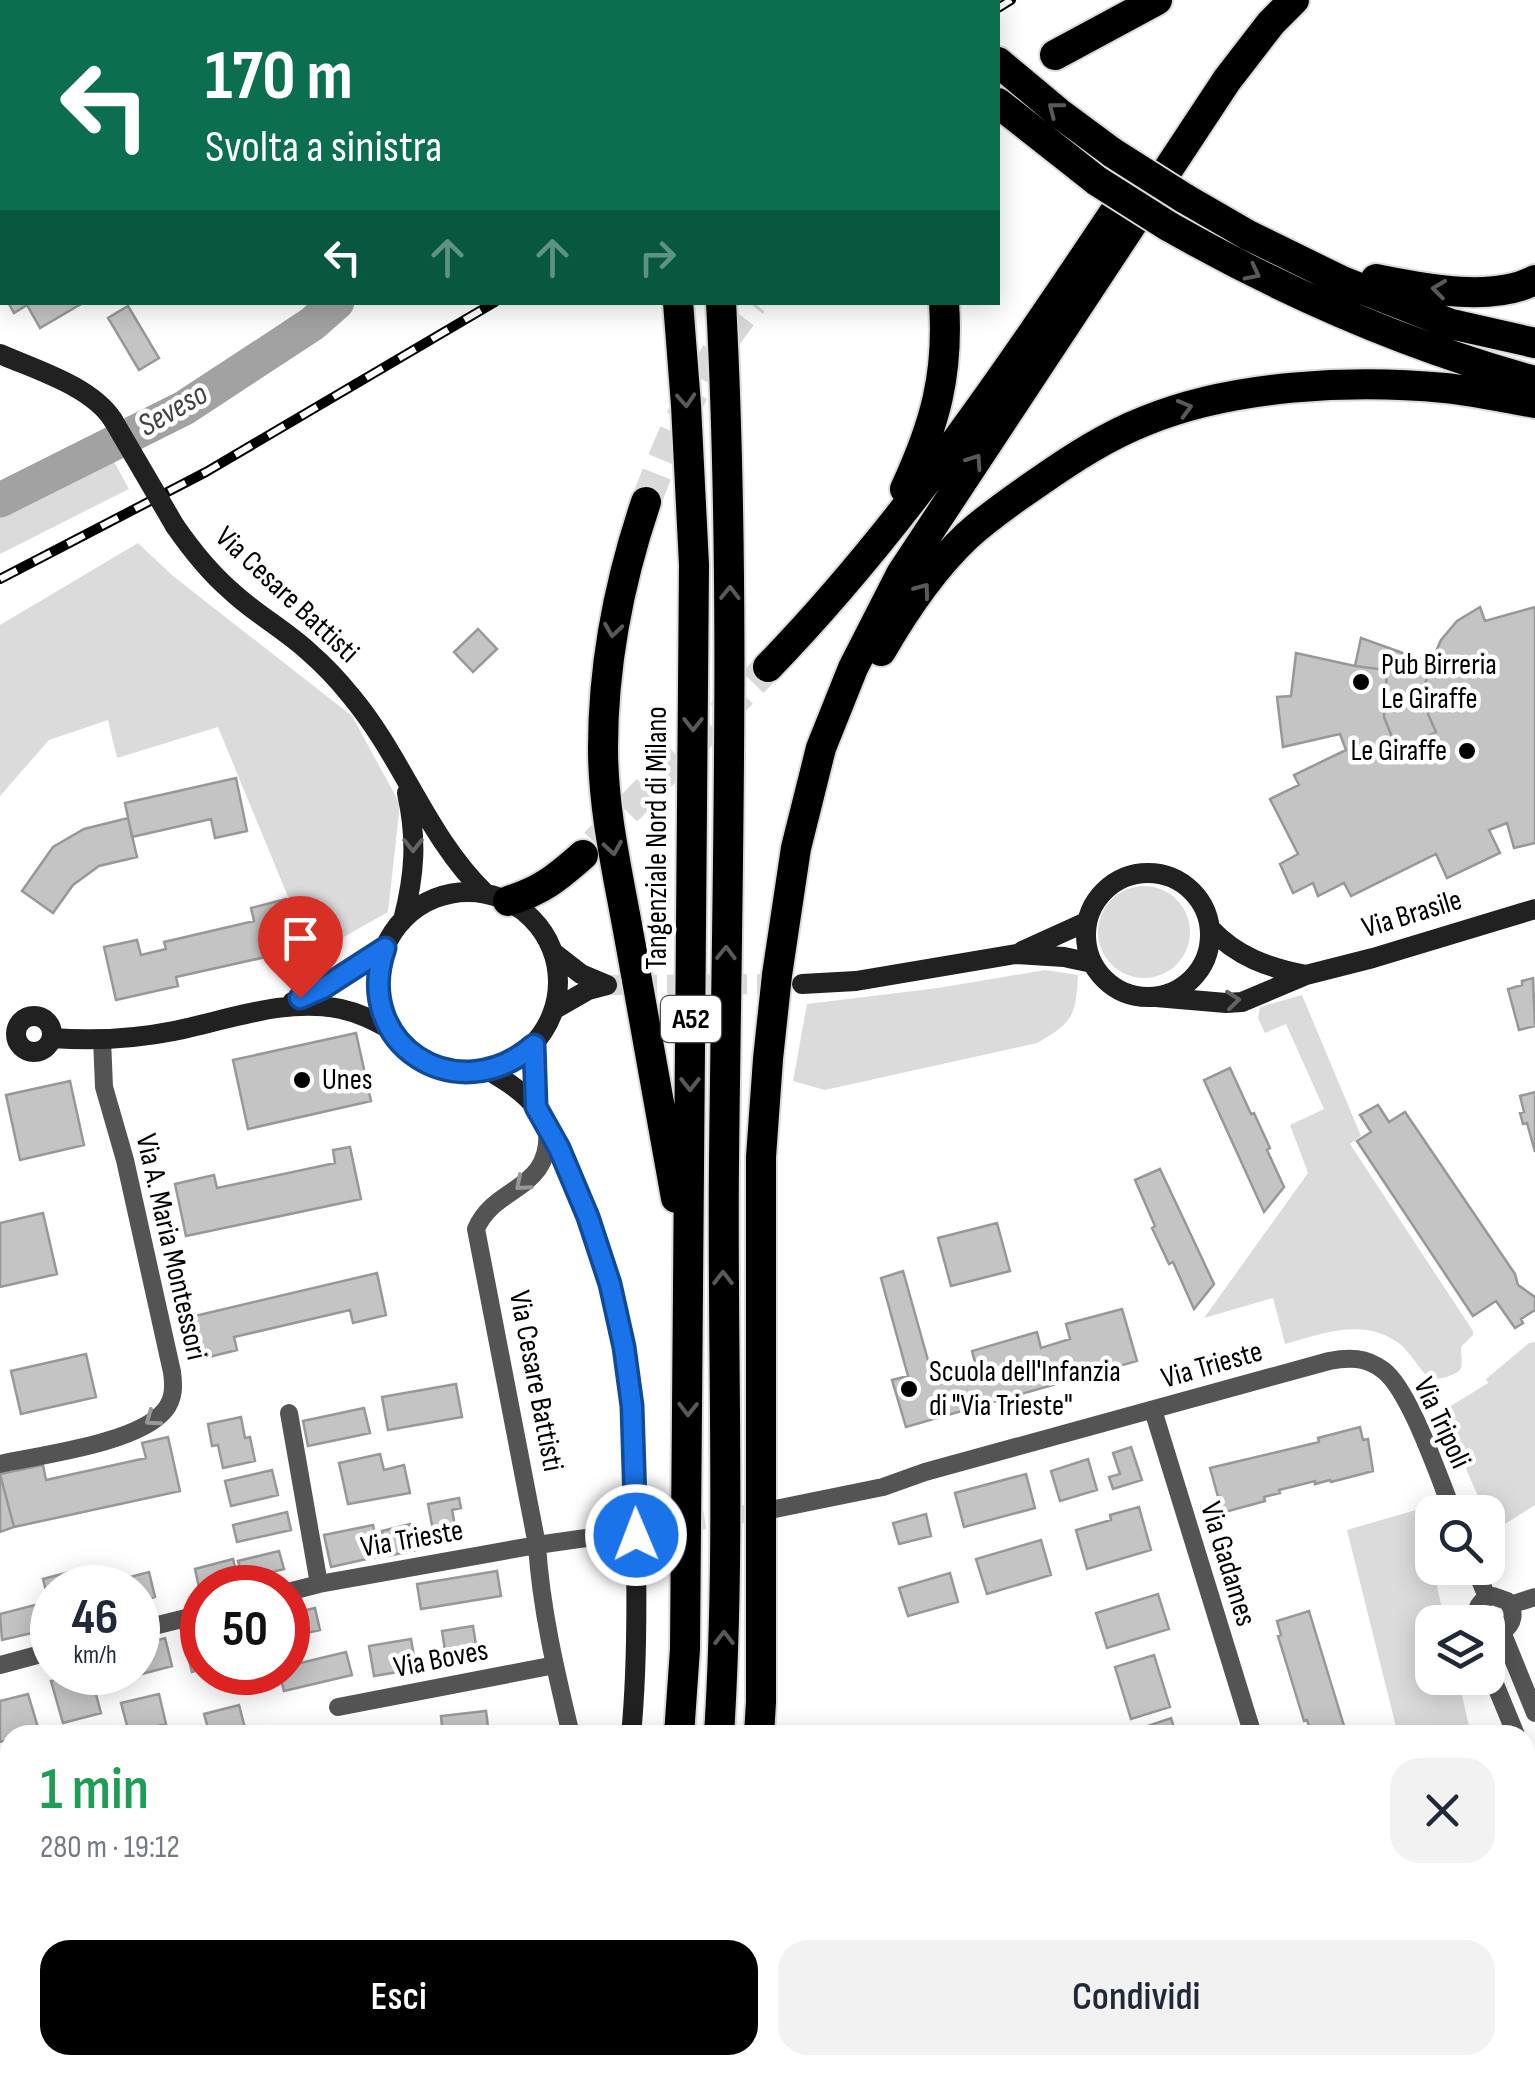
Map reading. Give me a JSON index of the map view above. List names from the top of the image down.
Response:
{
  "streets": {
    "highway": ["Tangenziale Nord di Milano", "A52"],
    "street": [
      "Via Cesare Battisti",
      "Via Brasile",
      "Via A. Maria Montessori",
      "Via Trieste",
      "Via Tripoli",
      "Via Gadames",
      "Via Boves"
    ]
  },
  "crossings": [
    ["Via Cesare Battisti", "Via Trieste"],
    ["Via Cesare Battisti", "Via Boves"],
    ["Via Trieste", "Via Tripoli"],
    ["Via Trieste", "Via Gadames"]
  ],
  "water": ["Seveso"],
  "places": [
    "Pub Birreria Le Giraffe",
    "Le Giraffe",
    "Unes",
    "Scuola dell'Infanzia di \"Via Trieste\""
  ],
  "page": {
    "turn": ["170 m", "Svolta a sinistra"],
    "speed": "46 km/h",
    "limit": "50",
    "heading": ["1 min", "280 m · 19:12"],
    "buttons": ["Esci", "Condividi"]
  }
}
